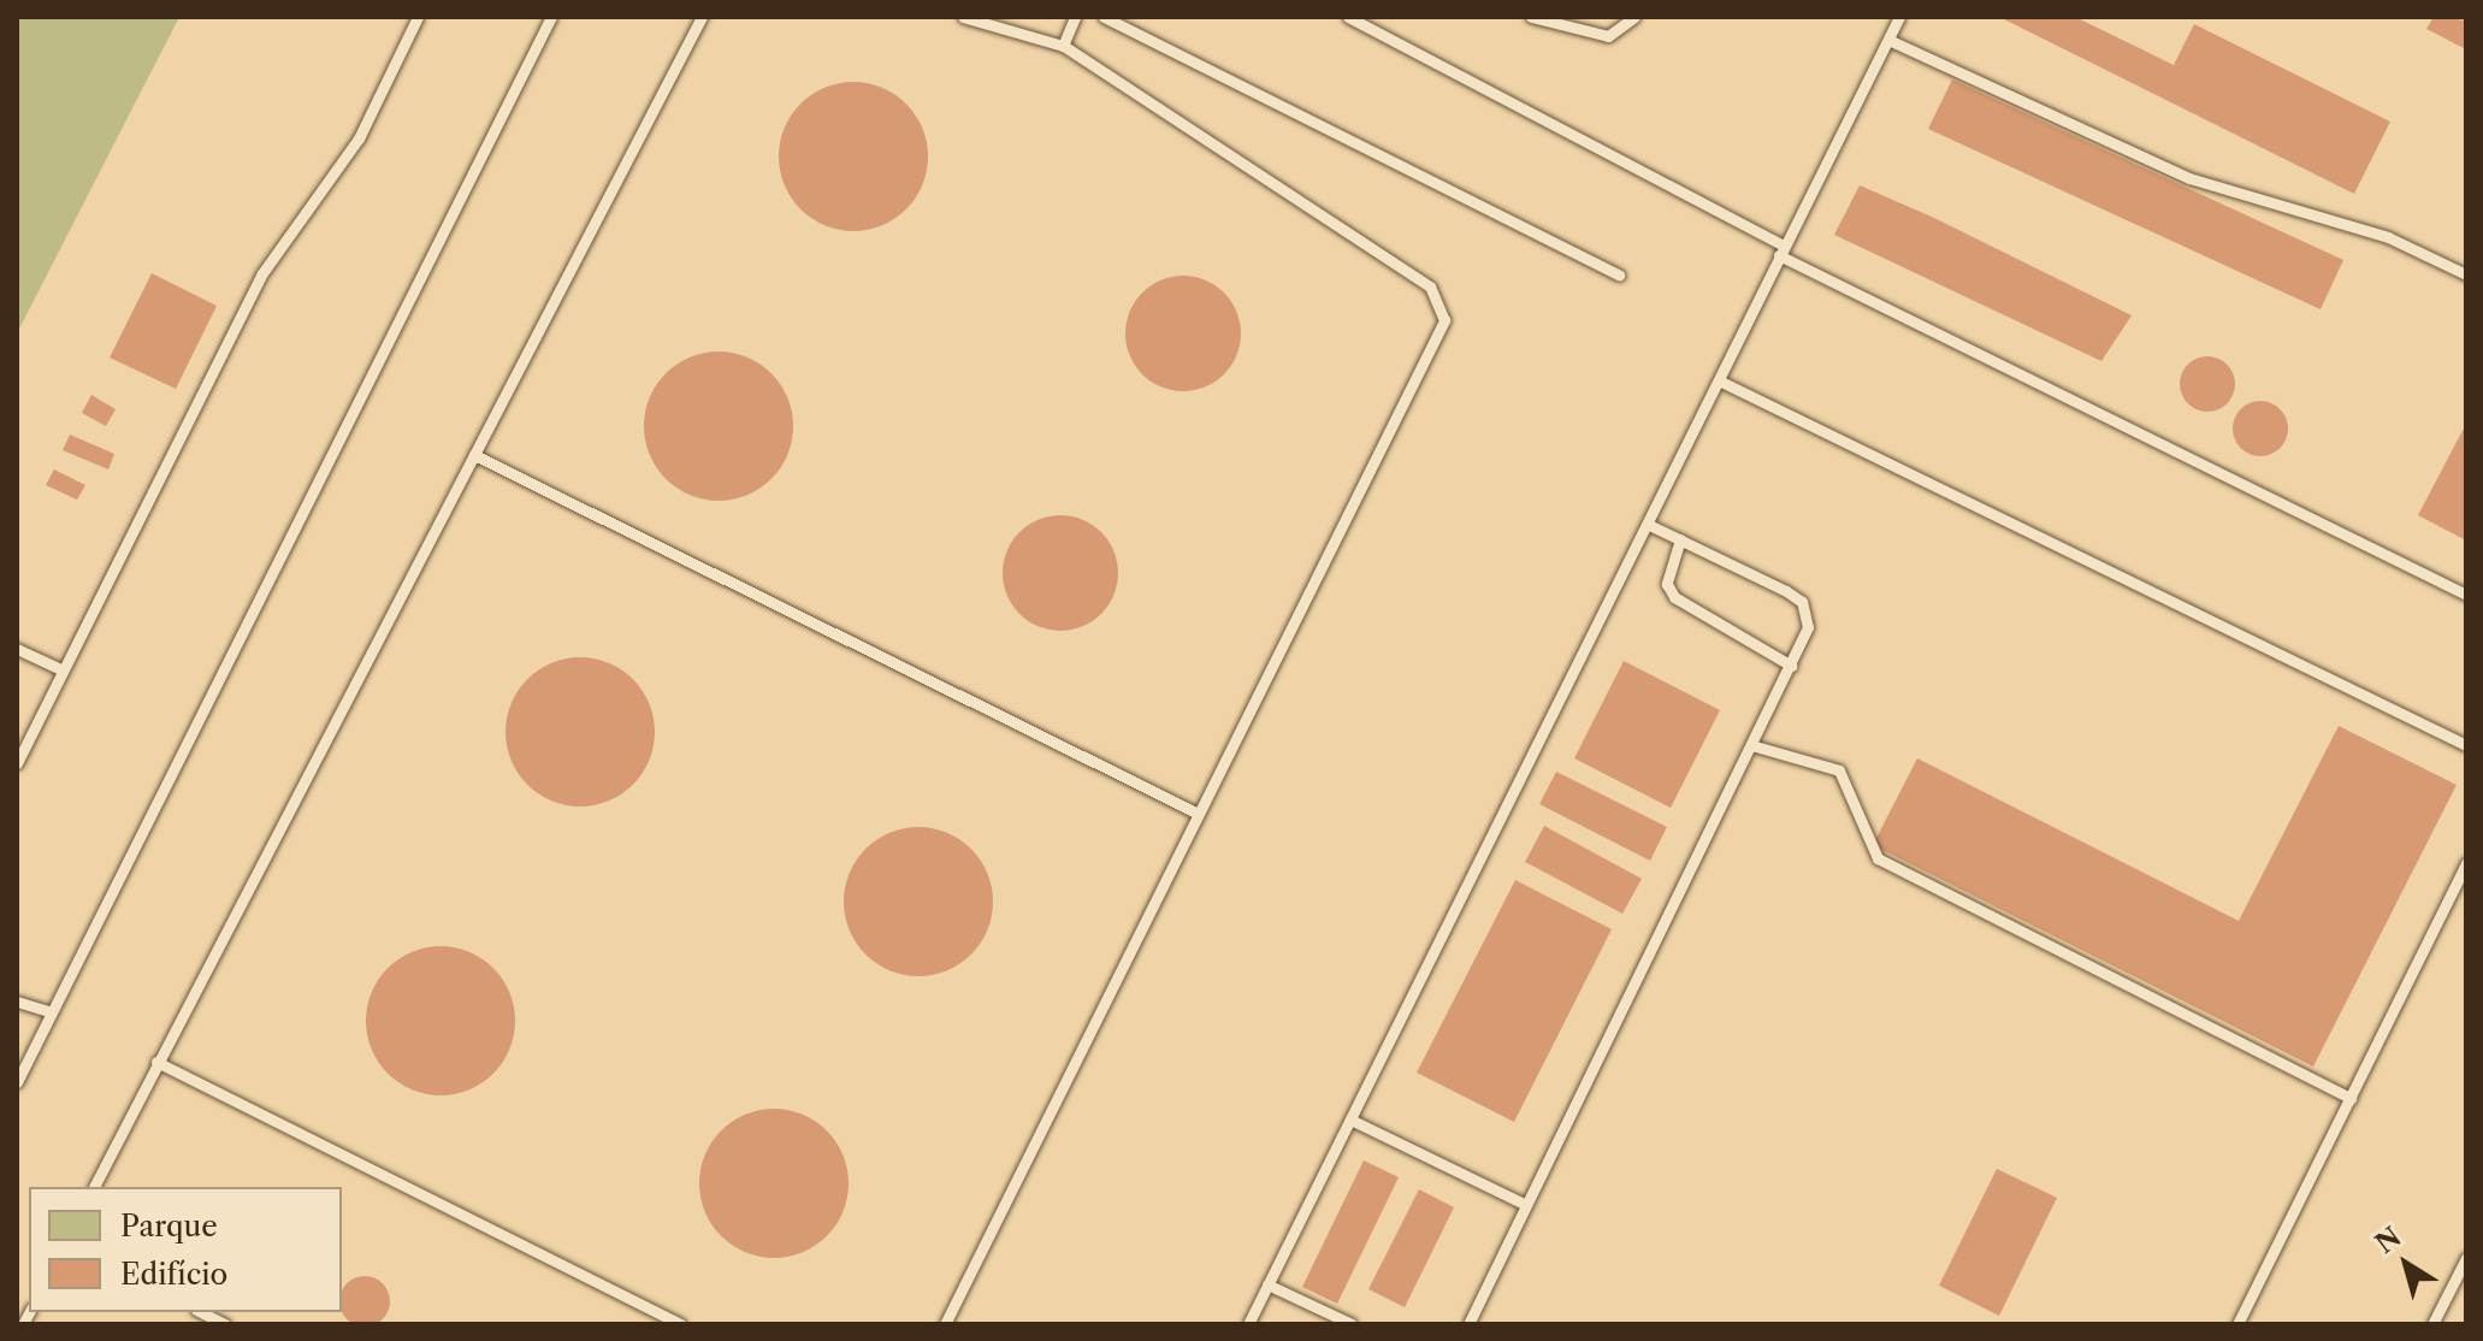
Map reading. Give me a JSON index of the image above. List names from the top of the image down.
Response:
{
  "legend": ["Parque", "Edifício"],
  "north": "top left"
}
